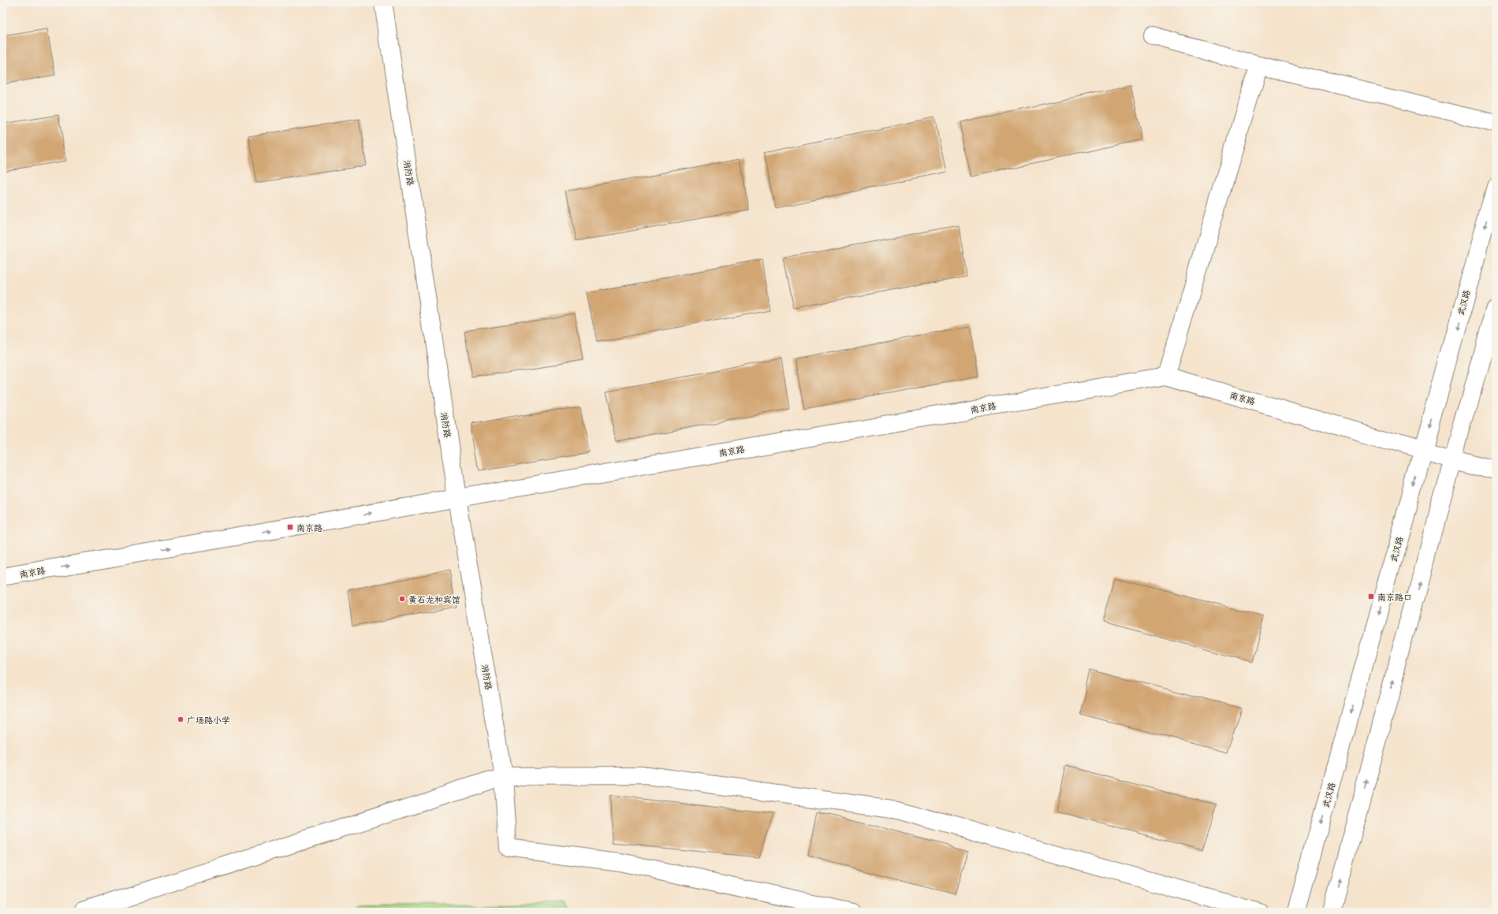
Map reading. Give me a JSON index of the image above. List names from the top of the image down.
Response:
{
  "streets": {
    "street": ["消防路", "武汉路", "南京路"]
  },
  "crossings": [
    ["消防路", "南京路"],
    ["武汉路", "南京路"]
  ],
  "places": {
    "transit": ["南京路", "南京路口"],
    "other": ["黄石龙和宾馆", "广场路小学"]
  }
}
